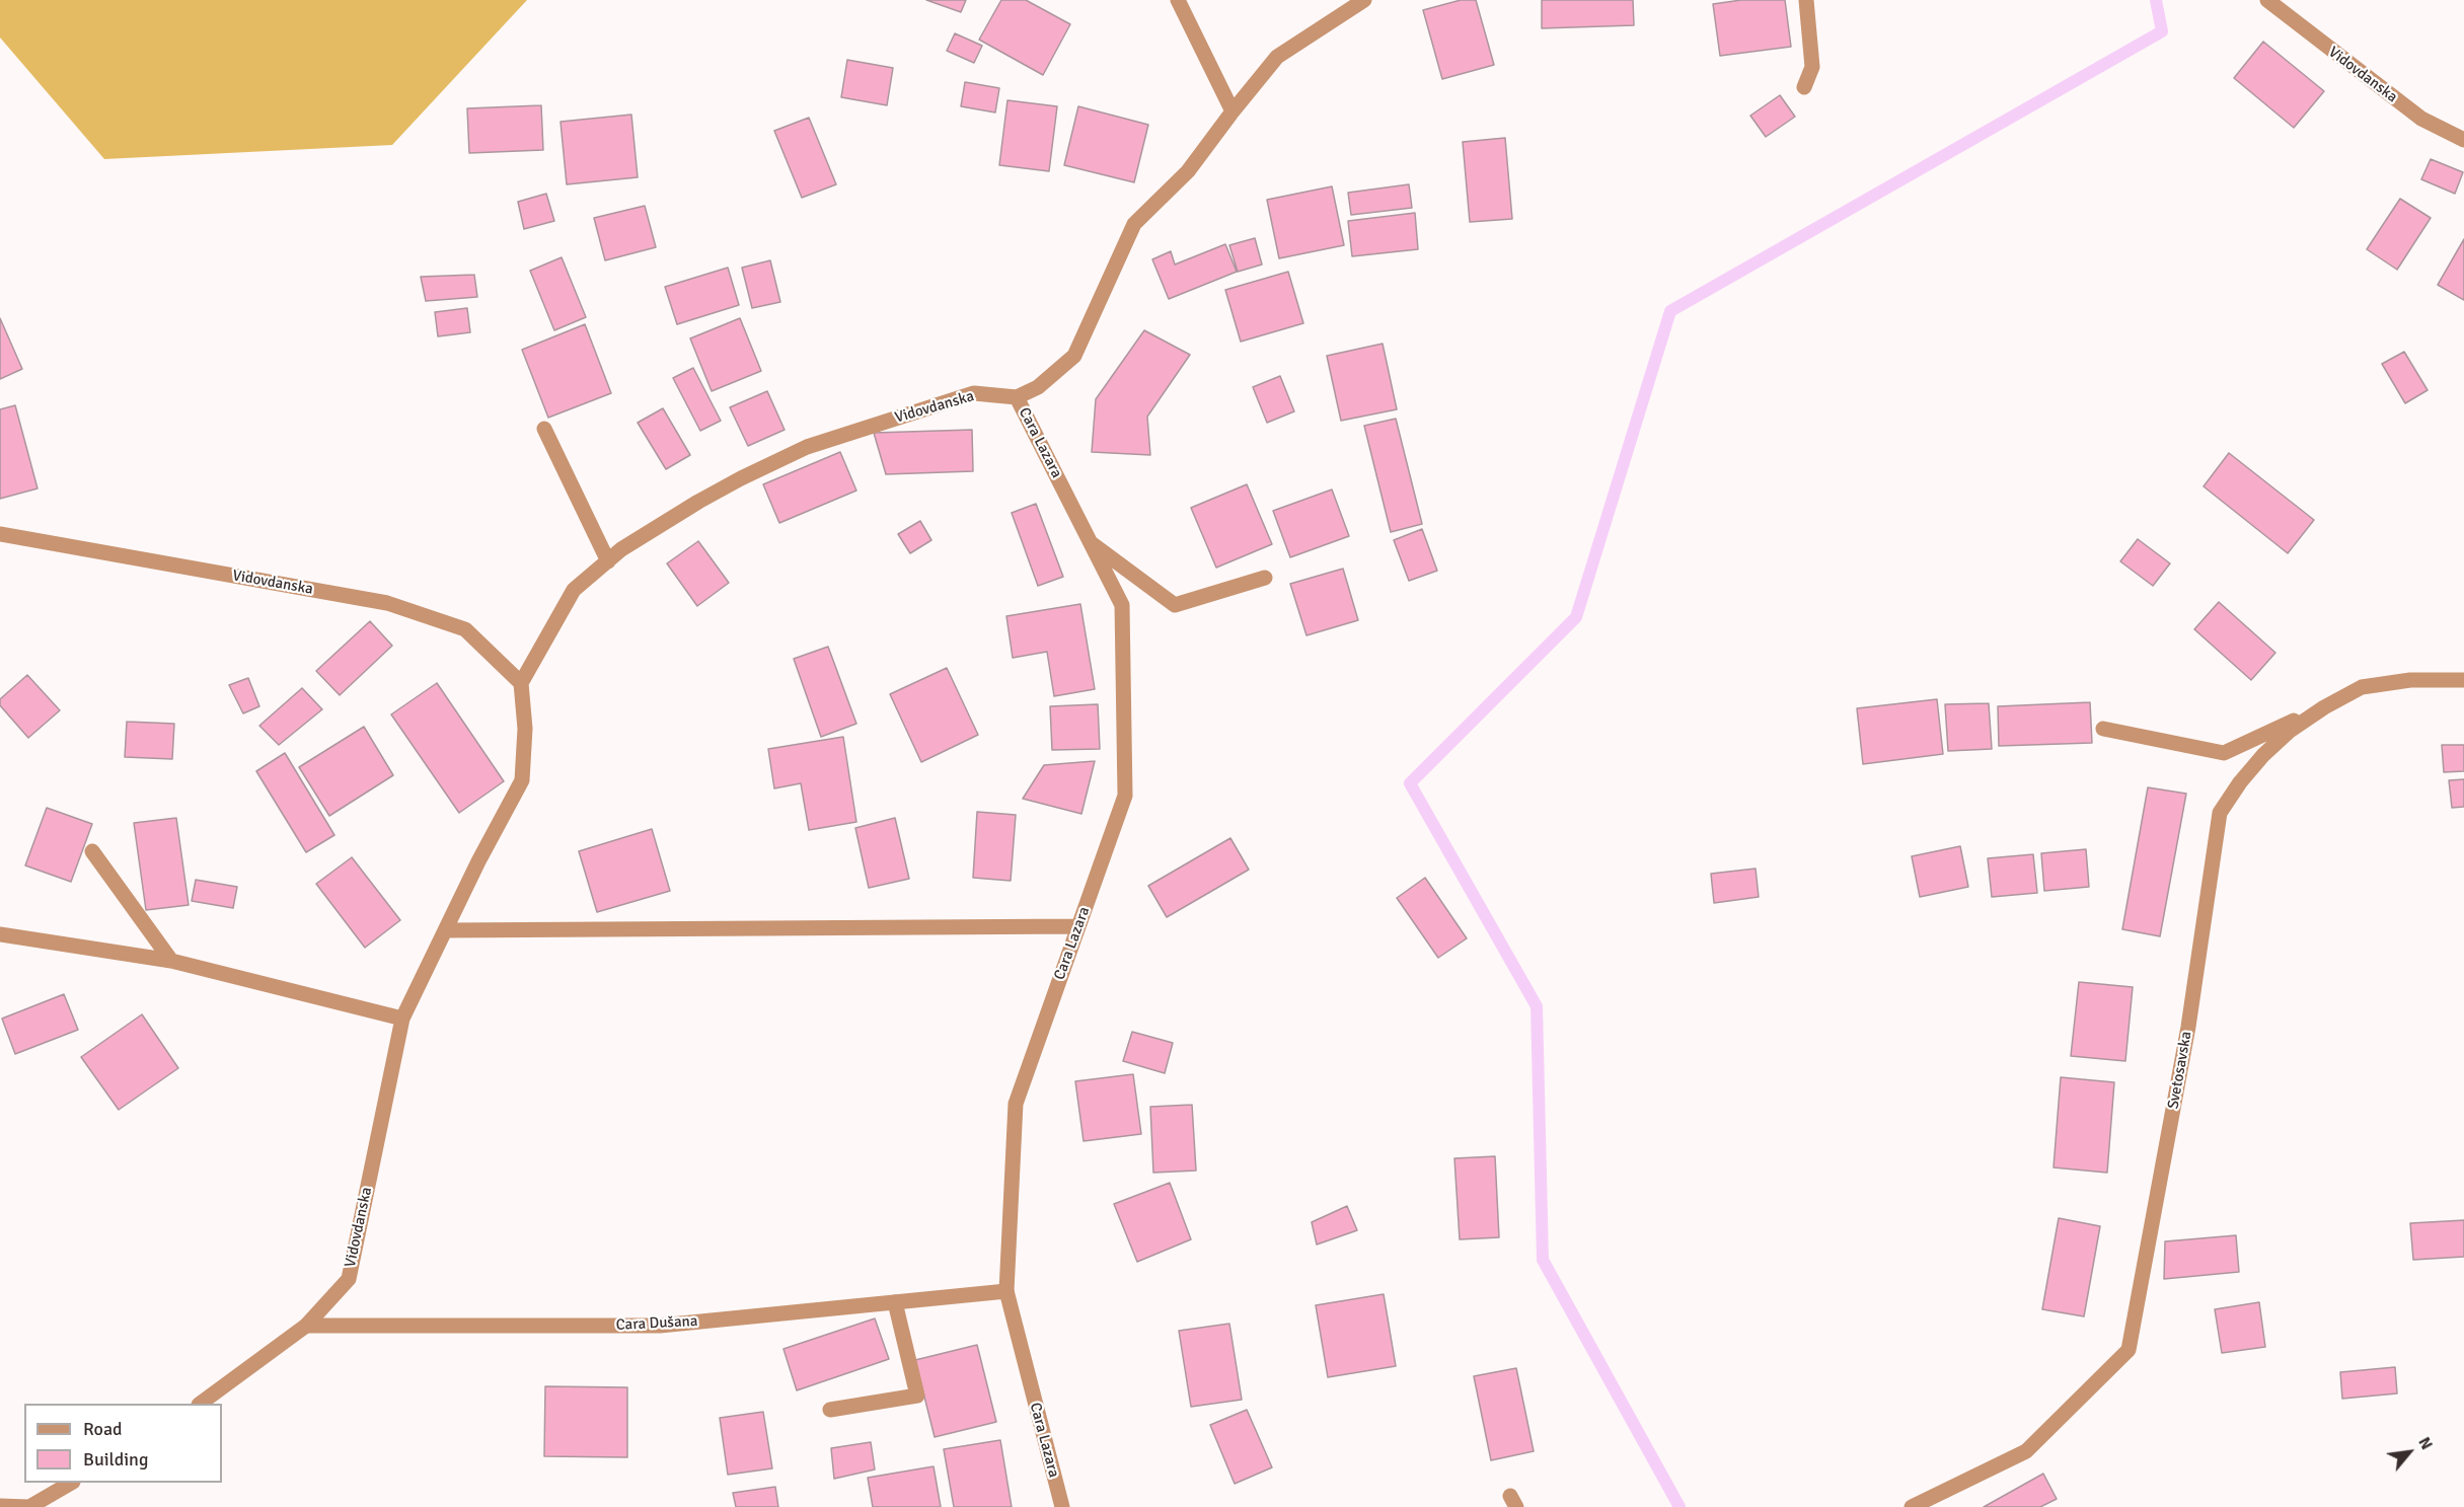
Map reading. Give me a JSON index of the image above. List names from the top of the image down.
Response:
{
  "streets": {
    "street": [
      "Vidovdanska",
      "Cara Lazara",
      "Svetosavska",
      "Cara Dušana"
    ]
  },
  "crossings": [
    ["Vidovdanska", "Cara Lazara"],
    ["Vidovdanska", "Cara Dušana"],
    ["Cara Lazara", "Cara Dušana"]
  ],
  "legend": ["Road", "Building"],
  "north": "top right"
}
